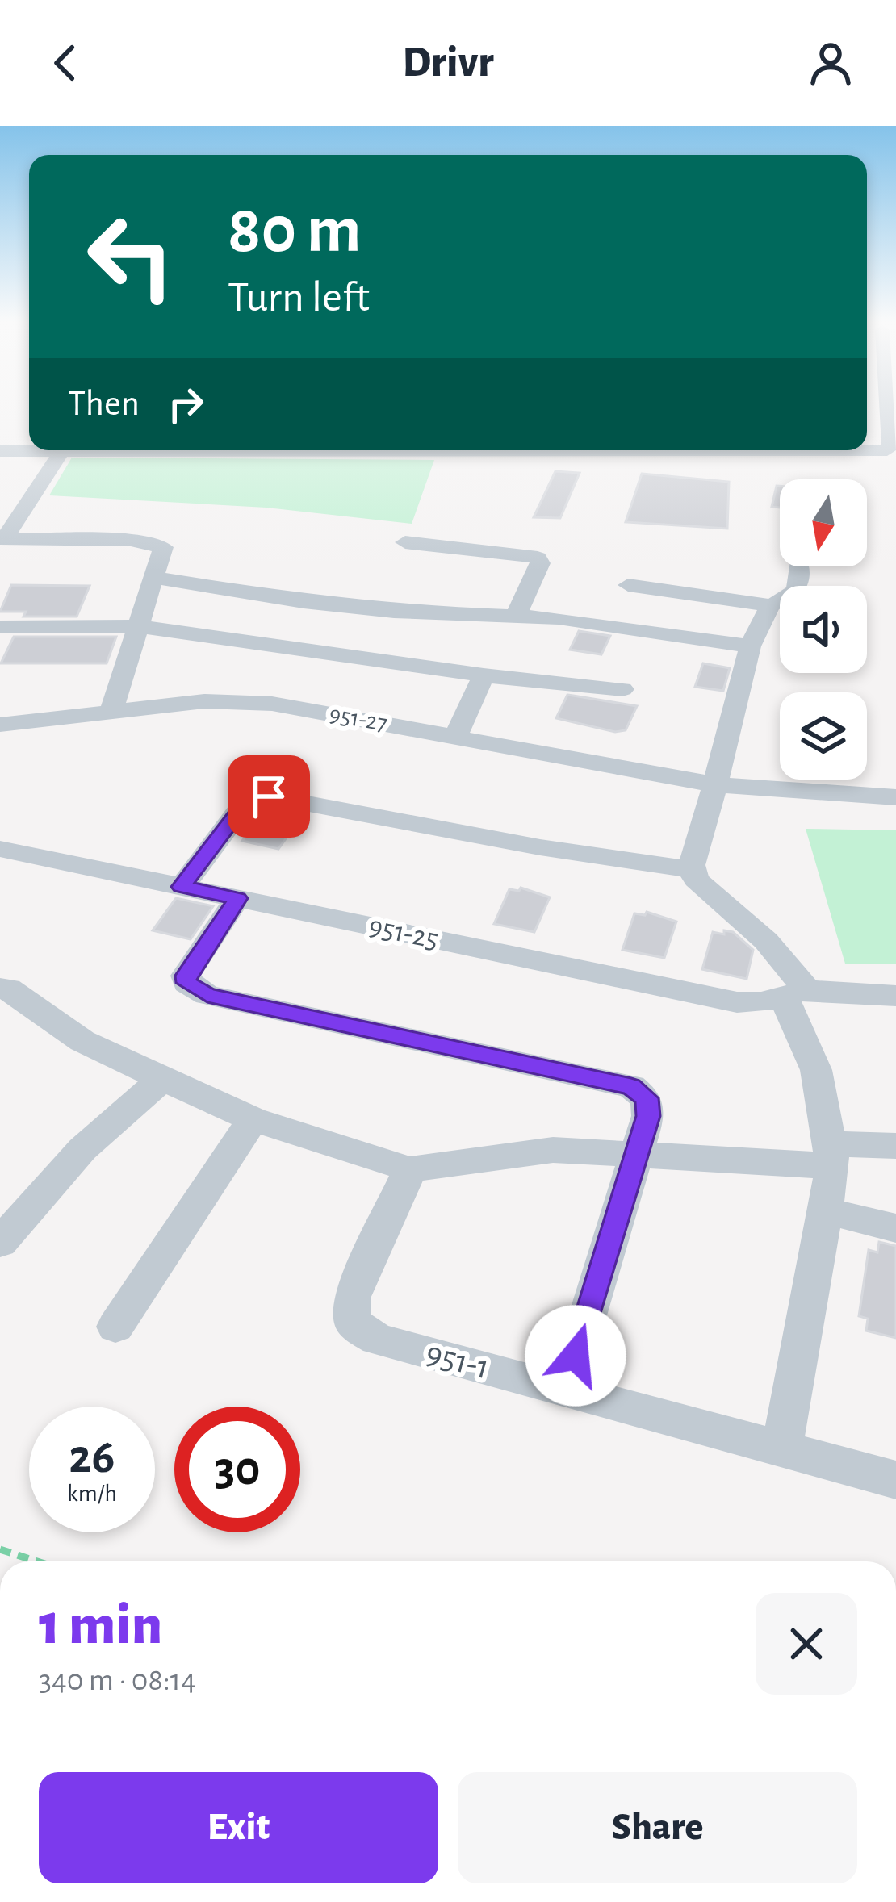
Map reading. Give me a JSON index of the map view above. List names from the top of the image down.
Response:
{
  "streets": {
    "street": ["951-27", "951-25", "951-1"]
  },
  "north": "bottom",
  "page": {
    "header": "Drivr",
    "turn": ["80 m", "Turn left"],
    "then": "Then",
    "speed": "26 km/h",
    "limit": "30",
    "heading": ["1 min", "340 m · 08:14"],
    "buttons": ["Exit", "Share"]
  }
}
